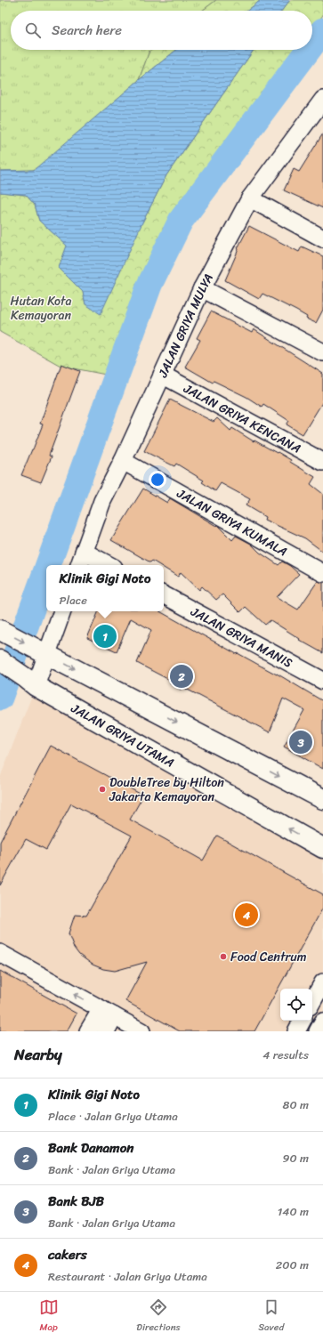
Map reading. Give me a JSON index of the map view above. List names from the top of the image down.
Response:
{
  "streets": {
    "main road": ["JALAN GRIYA UTAMA"],
    "street": [
      "JALAN GRIYA MULYA",
      "JALAN GRIYA KENCANA",
      "JALAN GRIYA KUMALA",
      "JALAN GRIYA MANIS"
    ]
  },
  "crossings": [
    ["JALAN GRIYA MULYA", "JALAN GRIYA KENCANA"],
    ["JALAN GRIYA MULYA", "JALAN GRIYA KUMALA"]
  ],
  "parks": ["Hutan Kota Kemayoran"],
  "places": ["DoubleTree by Hilton Jakarta Kemayoran", "Food Centrum"],
  "page": {
    "search": "Search here",
    "popup": ["Klinik Gigi Noto", "Place"],
    "pins": [
      "1",
      "2",
      "3",
      "4"
    ],
    "heading": ["Nearby", "4 results"],
    "list": [
      {
        "mark": "1",
        "name": "Klinik Gigi Noto",
        "note": "Place · Jalan Griya Utama",
        "value": "80 m"
      },
      {
        "mark": "2",
        "name": "Bank Danamon",
        "note": "Bank · Jalan Griya Utama",
        "value": "90 m"
      },
      {
        "mark": "3",
        "name": "Bank BJB",
        "note": "Bank · Jalan Griya Utama",
        "value": "140 m"
      },
      {
        "mark": "4",
        "name": "cakers",
        "note": "Restaurant · Jalan Griya Utama",
        "value": "200 m"
      }
    ],
    "nav": ["Map", "Directions", "Saved"]
  }
}
